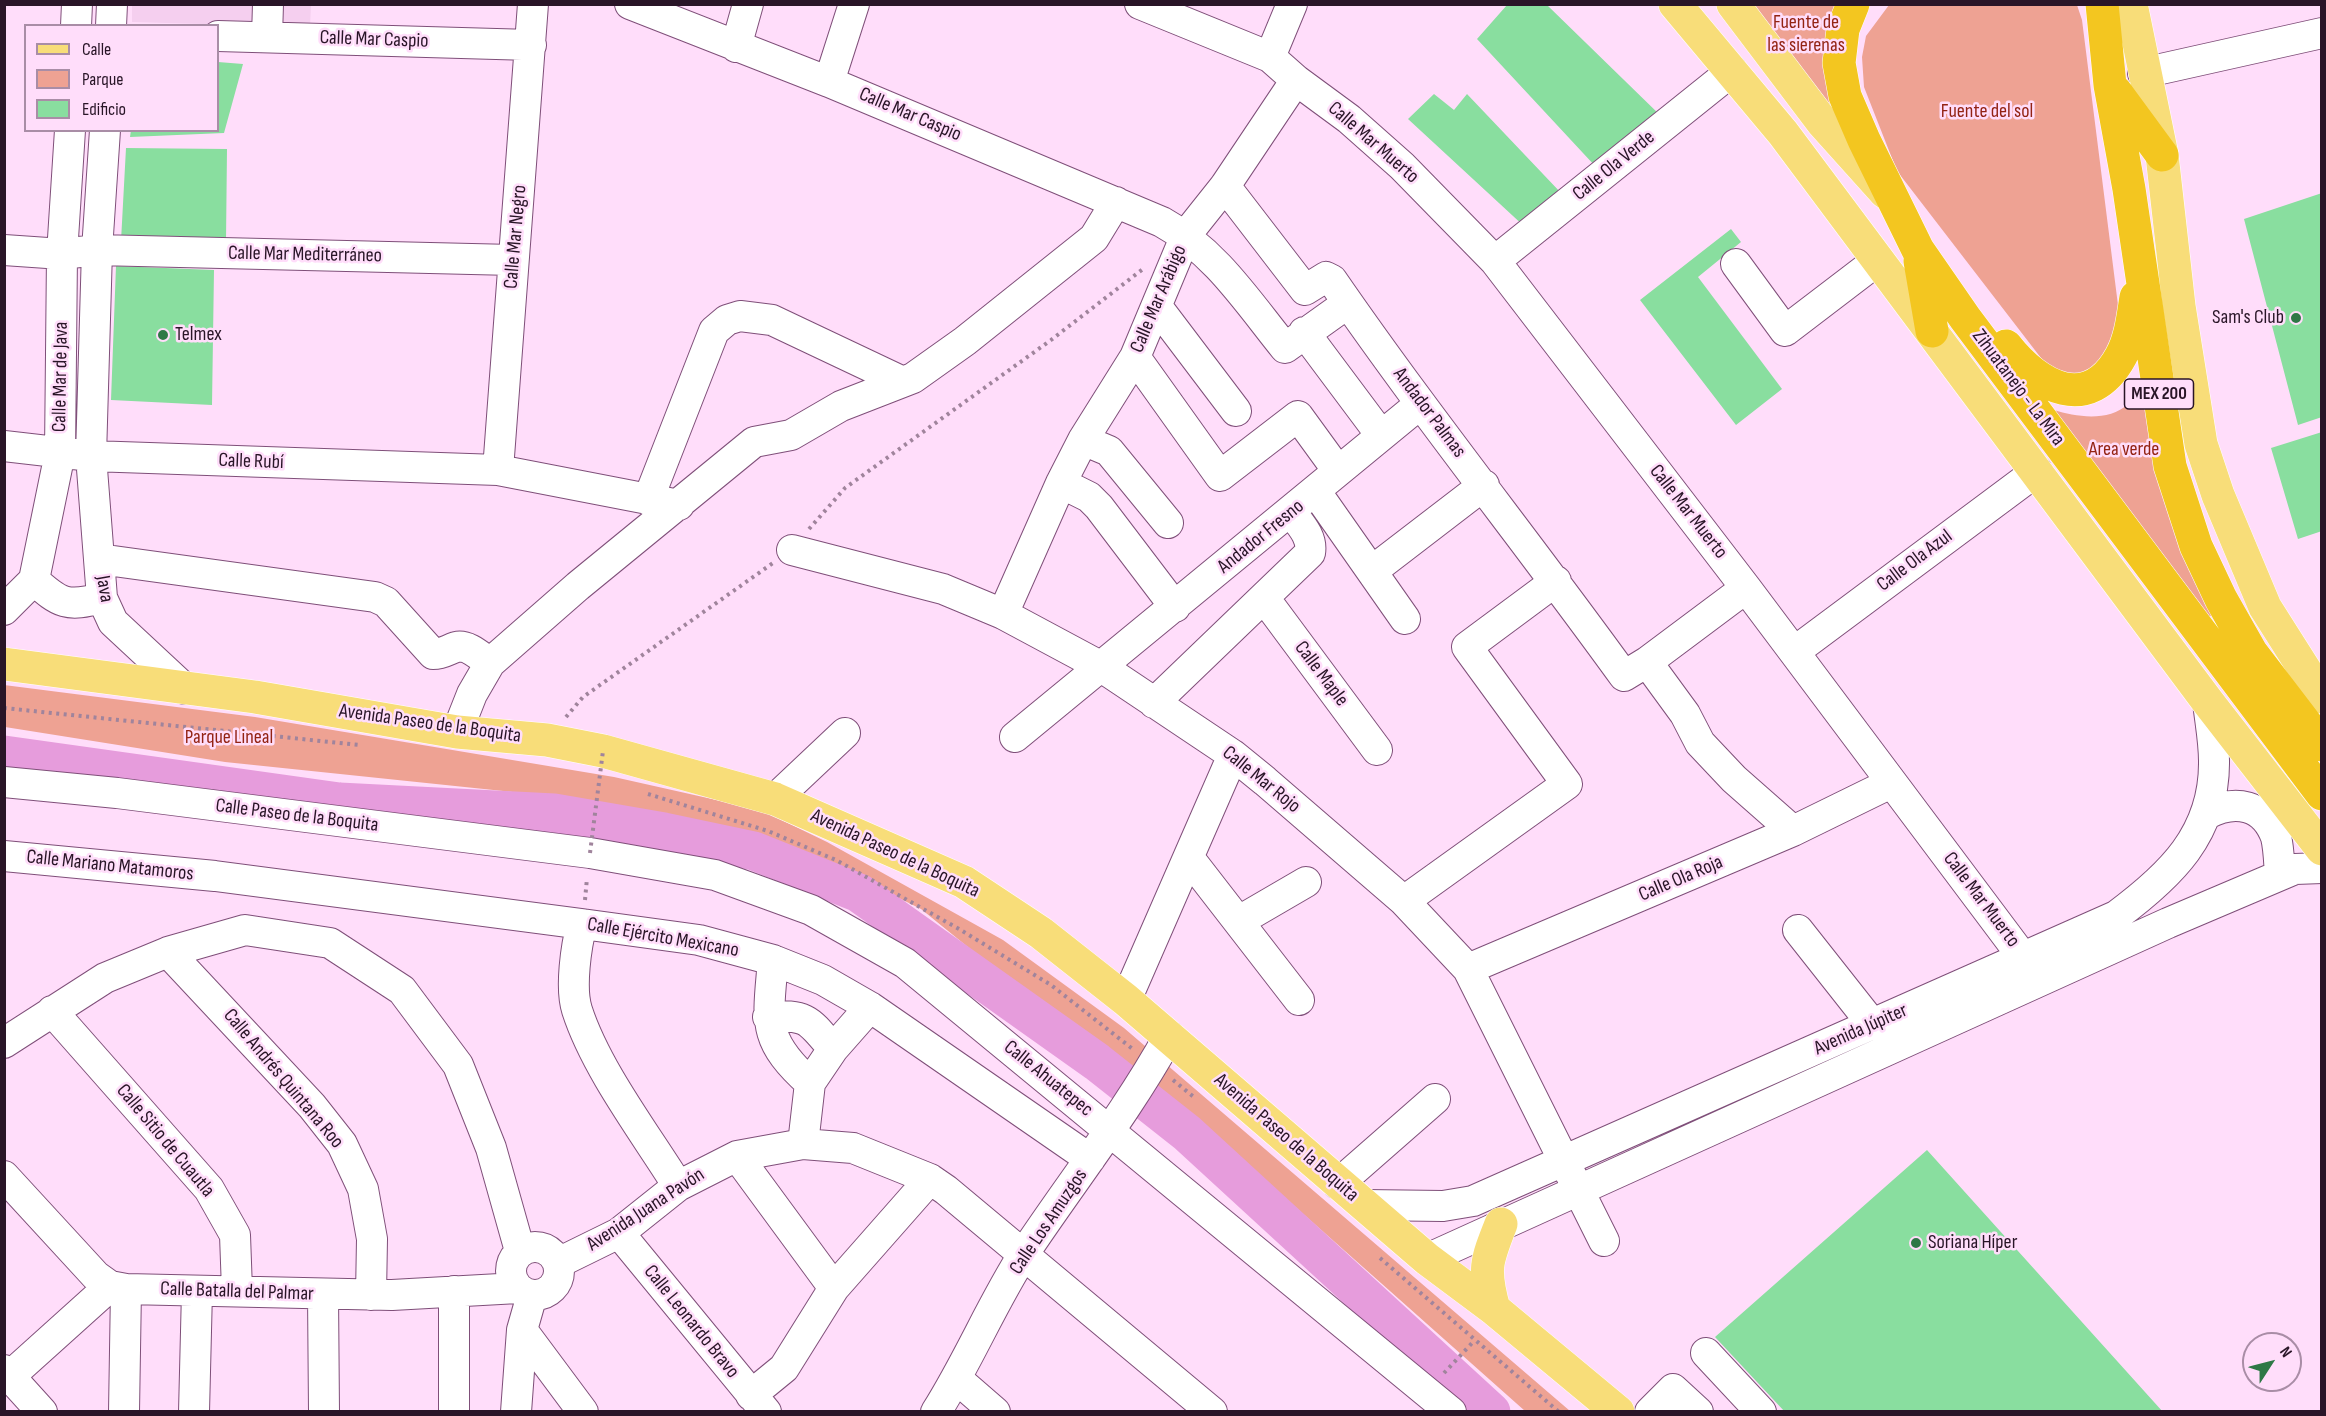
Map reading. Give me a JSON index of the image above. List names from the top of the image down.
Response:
{
  "streets": {
    "highway": ["Zihuatanejo - La Mira", "MEX 200"],
    "main road": ["Avenida Paseo de la Boquita"],
    "street": [
      "Calle Mar Caspio",
      "Calle Mar Muerto",
      "Calle Ola Verde",
      "Calle Mar Negro",
      "Calle Mar Mediterráneo",
      "Calle Mar Arábigo",
      "Calle Mar de Java",
      "Andador Palmas",
      "Calle Rubí",
      "Andador Fresno",
      "Calle Ola Azul",
      "Java",
      "Calle Maple",
      "Calle Mar Rojo",
      "Calle Paseo de la Boquita",
      "Calle Mariano Matamoros",
      "Calle Ola Roja",
      "Calle Ejército Mexicano",
      "Avenida Júpiter",
      "Calle Andrés Quintana Roo",
      "Calle Ahuatepec",
      "Calle Sitio de Cuautla",
      "Avenida Juana Pavón",
      "Calle Los Amuzgos",
      "Calle Batalla del Palmar",
      "Calle Leonardo Bravo"
    ]
  },
  "crossings": [
    ["Calle Mar Caspio", "Calle Mar Negro"],
    ["Calle Mar Caspio", "Calle Mar Arábigo"],
    ["Calle Mar Caspio", "Andador Fresno"],
    ["Calle Mar Muerto", "Calle Ola Verde"],
    ["Calle Mar Muerto", "Calle Mar Arábigo"],
    ["Calle Mar Muerto", "Calle Ola Azul"],
    ["Calle Mar Muerto", "Calle Ola Roja"],
    ["Calle Mar Muerto", "Avenida Júpiter"],
    ["Calle Mar Negro", "Calle Mar Mediterráneo"],
    ["Calle Mar Negro", "Calle Rubí"],
    ["Calle Mar Mediterráneo", "Calle Mar de Java"],
    ["Calle Mar Arábigo", "Andador Palmas"],
    ["Calle Mar Arábigo", "Calle Mar Rojo"],
    ["Calle Mar de Java", "Calle Rubí"],
    ["Calle Mar de Java", "Java"],
    ["Andador Palmas", "Andador Fresno"],
    ["Andador Palmas", "Calle Ola Roja"],
    ["Calle Rubí", "Java"],
    ["Andador Fresno", "Calle Mar Rojo"],
    ["Java", "Avenida Paseo de la Boquita"],
    ["Avenida Paseo de la Boquita", "Avenida Júpiter"],
    ["Avenida Paseo de la Boquita", "Calle Los Amuzgos"],
    ["Calle Mar Rojo", "Calle Ola Roja"],
    ["Calle Mar Rojo", "Avenida Júpiter"],
    ["Calle Paseo de la Boquita", "Calle Ahuatepec"],
    ["Calle Mariano Matamoros", "Calle Ejército Mexicano"],
    ["Calle Ejército Mexicano", "Calle Los Amuzgos"],
    ["Calle Andrés Quintana Roo", "Calle Batalla del Palmar"],
    ["Calle Ahuatepec", "Calle Los Amuzgos"],
    ["Calle Sitio de Cuautla", "Calle Batalla del Palmar"],
    ["Avenida Juana Pavón", "Calle Los Amuzgos"],
    ["Avenida Juana Pavón", "Calle Batalla del Palmar"],
    ["Avenida Juana Pavón", "Calle Leonardo Bravo"]
  ],
  "parks": [
    "Fuente de las sierenas",
    "Fuente del sol",
    "Area verde",
    "Parque Lineal"
  ],
  "places": ["Sam's Club", "Telmex", "Soriana Híper"],
  "legend": ["Calle", "Parque", "Edificio"],
  "north": "top right"
}
